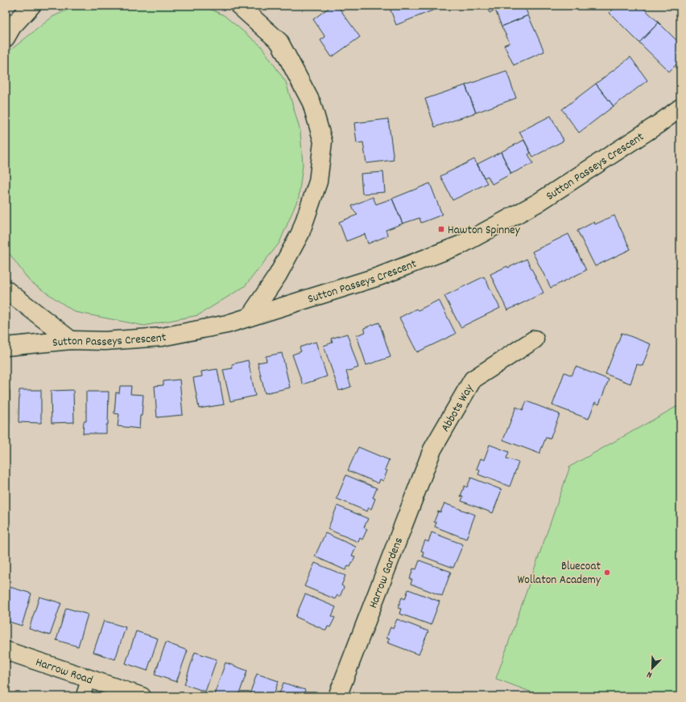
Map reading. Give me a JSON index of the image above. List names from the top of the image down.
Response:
{
  "streets": {
    "street": [
      "Sutton Passeys Crescent",
      "Abbots Way",
      "Harrow Gardens",
      "Harrow Road"
    ]
  },
  "crossings": [
    ["Abbots Way", "Harrow Gardens"]
  ],
  "places": {
    "transit": ["Hawton Spinney"],
    "other": ["Bluecoat Wollaton Academy"]
  },
  "north": "bottom left"
}
